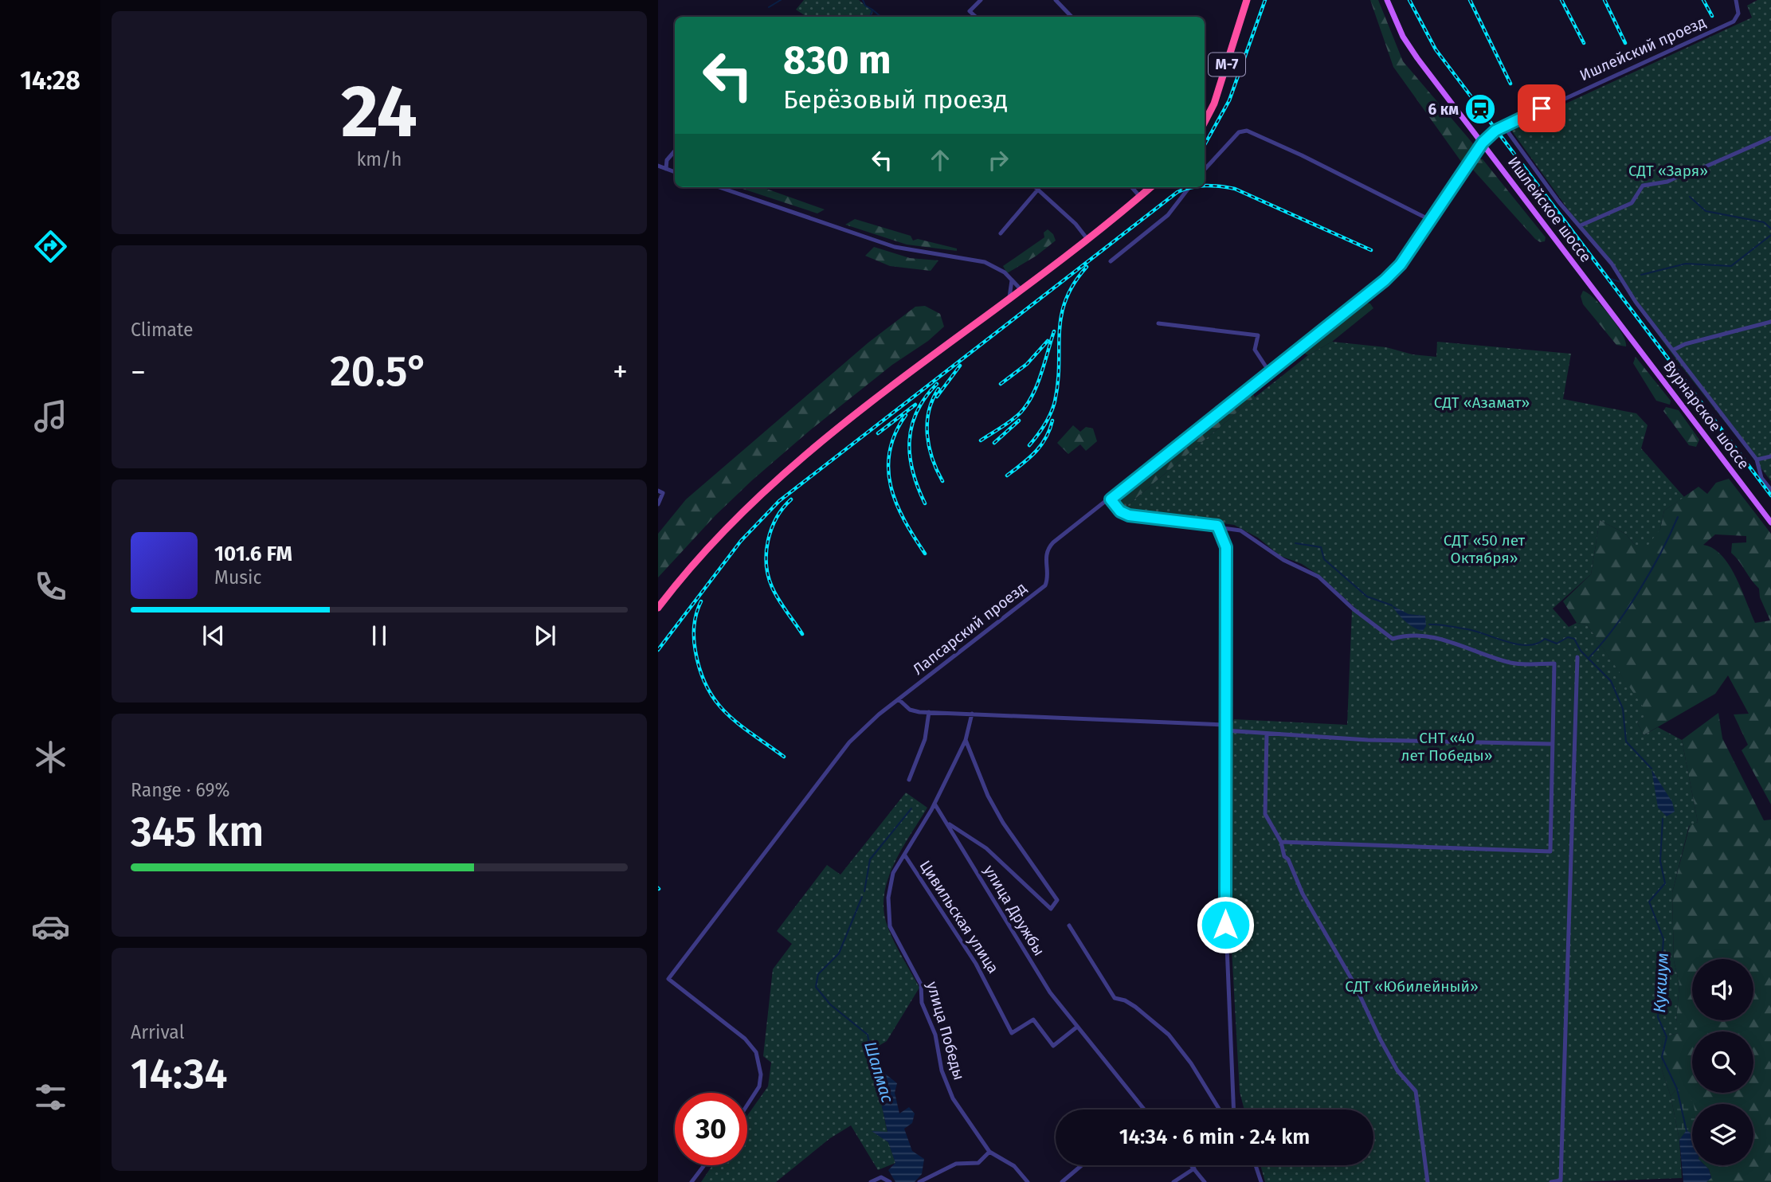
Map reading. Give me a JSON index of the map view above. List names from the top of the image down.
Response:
{
  "streets": {
    "highway": ["М-7"],
    "main road": ["Ишлейское шоссе", "Вурнарское шоссе"],
    "street": [
      "Ишлейский проезд",
      "Лапсарский проезд",
      "улица Дружбы",
      "Цивильская улица",
      "улица Победы"
    ]
  },
  "crossings": [
    ["Ишлейский проезд", "Ишлейское шоссе"],
    ["Ишлейский проезд", "Лапсарский проезд"],
    ["Ишлейское шоссе", "Вурнарское шоссе"],
    ["Ишлейское шоссе", "Лапсарский проезд"],
    ["улица Дружбы", "Цивильская улица"],
    ["улица Дружбы", "улица Победы"],
    ["Цивильская улица", "улица Победы"]
  ],
  "water": ["Кукшум", "Шалмас"],
  "parks": [
    "СДТ «Заря»",
    "СДТ «Азамат»",
    "СДТ «50 лет Октября»",
    "СНТ «40 лет Победы»",
    "СДТ «Юбилейный»"
  ],
  "places": {
    "station": ["6 км"]
  },
  "page": {
    "tabs": "14:28",
    "tile": [
      ["24", "km/h"],
      "Climate",
      ["Range · 69%", "345 km"],
      ["Arrival", "14:34"]
    ],
    "turn": ["830 m", "Берёзовый проезд"],
    "heat": ["−", "20.5°", "+"],
    "song": ["101.6 FM", "Music"],
    "limit": "30",
    "trip": "14:34 · 6 min · 2.4 km"
  }
}
